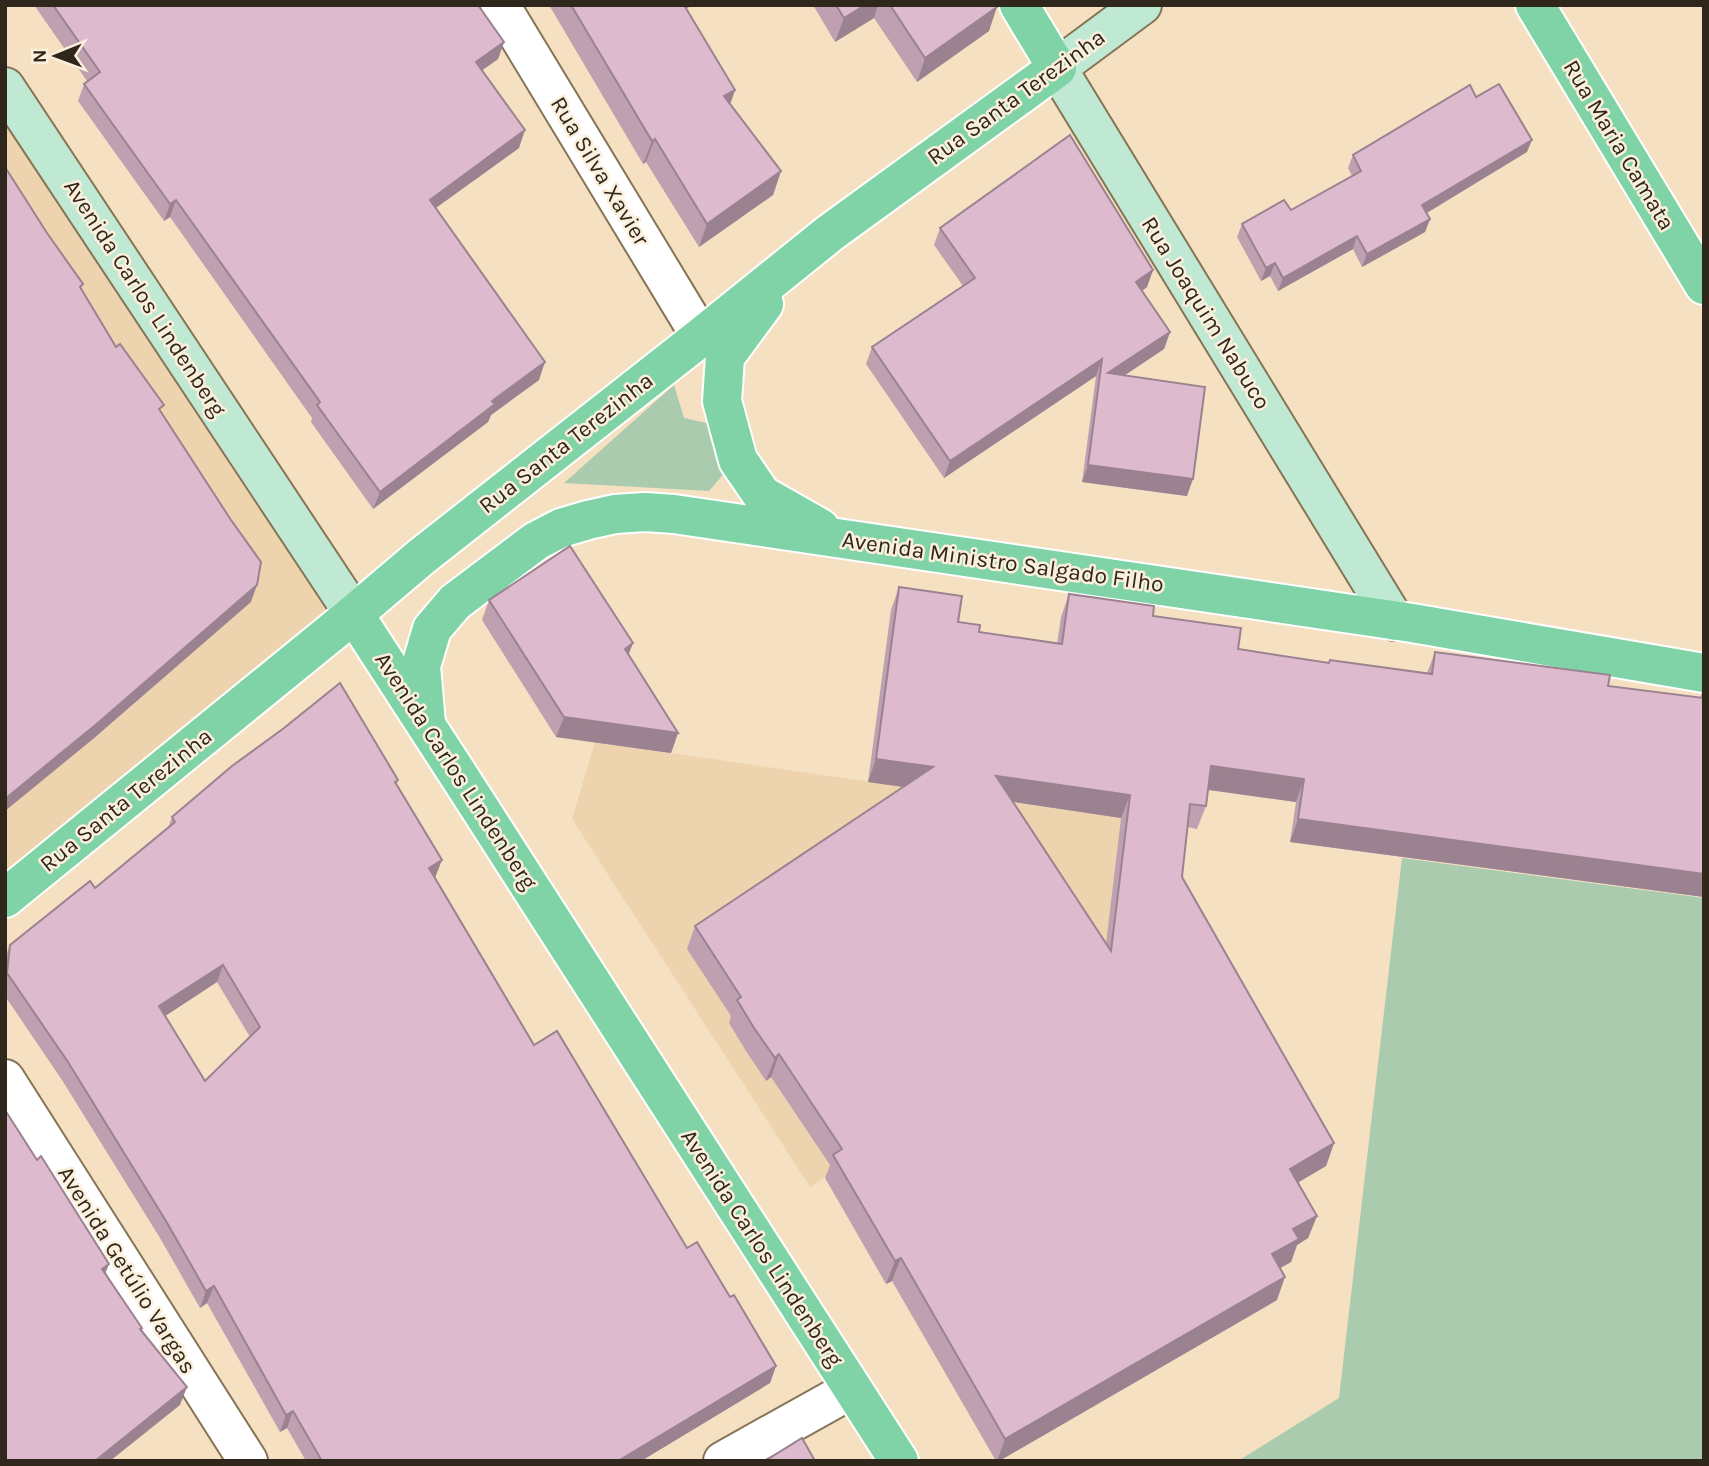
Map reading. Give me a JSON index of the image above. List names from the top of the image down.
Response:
{
  "streets": {
    "main road": [
      "Rua Santa Terezinha",
      "Rua Maria Camata",
      "Avenida Carlos Lindenberg",
      "Rua Joaquim Nabuco",
      "Avenida Ministro Salgado Filho"
    ],
    "street": ["Rua Silva Xavier", "Avenida Getúlio Vargas"]
  },
  "crossings": [
    ["Rua Santa Terezinha", "Rua Silva Xavier"],
    ["Rua Santa Terezinha", "Avenida Carlos Lindenberg"],
    ["Rua Santa Terezinha", "Rua Joaquim Nabuco"],
    ["Avenida Carlos Lindenberg", "Avenida Ministro Salgado Filho"],
    ["Rua Joaquim Nabuco", "Avenida Ministro Salgado Filho"]
  ],
  "north": "left"
}
